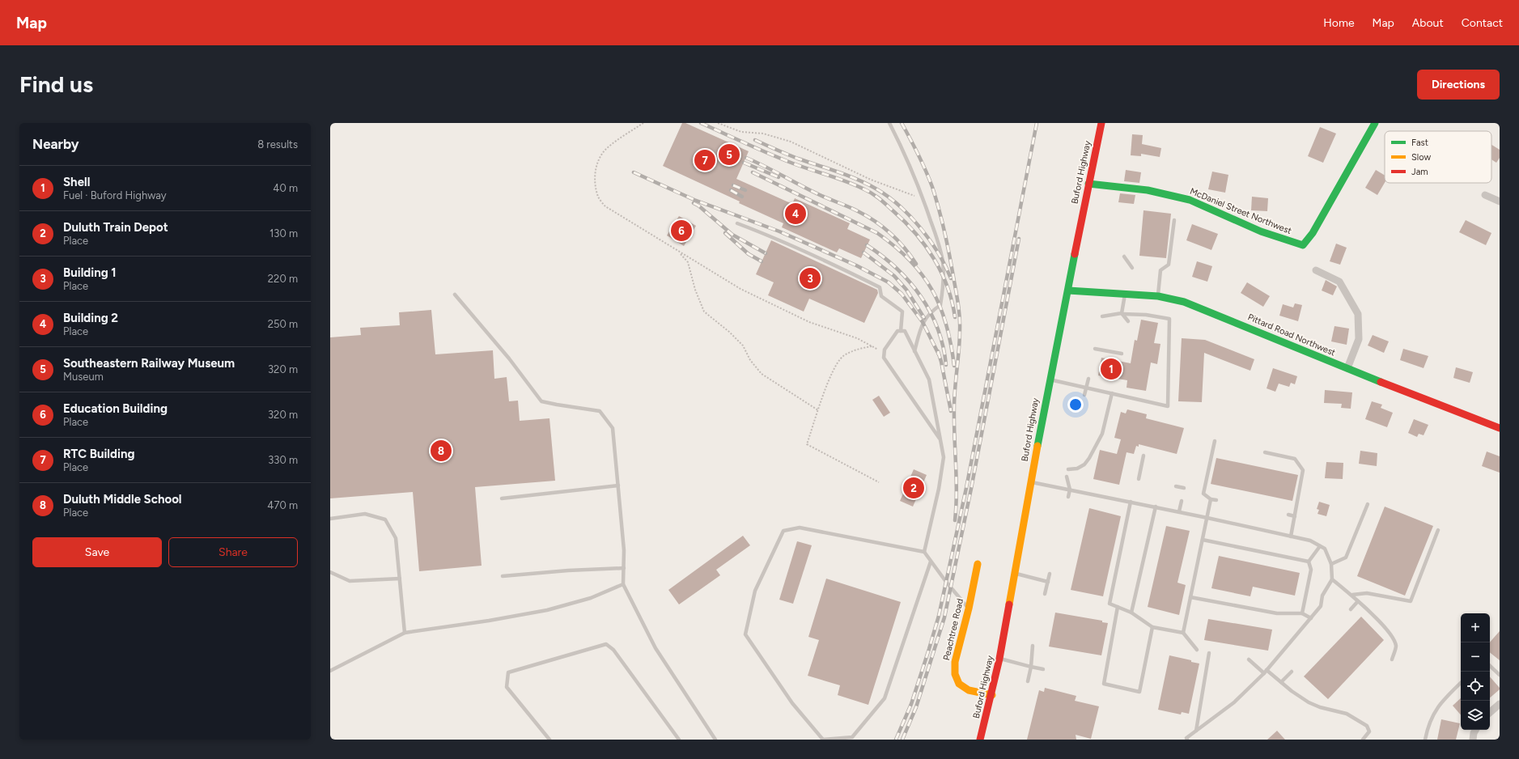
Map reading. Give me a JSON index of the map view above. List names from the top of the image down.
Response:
{
  "streets": {
    "street": [
      "Buford Highway",
      "McDaniel Street Northwest",
      "Pittard Road Northwest",
      "Peachtree Road"
    ]
  },
  "crossings": [
    ["Buford Highway", "McDaniel Street Northwest"],
    ["Buford Highway", "Pittard Road Northwest"],
    ["Buford Highway", "Peachtree Road"]
  ],
  "legend": ["Fast", "Slow", "Jam"],
  "page": {
    "header": "Map",
    "nav": [
      "Home",
      "Map",
      "About",
      "Contact"
    ],
    "buttons": [
      "Directions",
      ["Save", "Share"]
    ],
    "title": "Find us",
    "heading": ["Nearby", "8 results"],
    "pins": [
      "5",
      "7",
      "4",
      "6",
      "3",
      "1",
      "8",
      "2"
    ],
    "list": [
      {
        "mark": "1",
        "name": "Shell",
        "note": "Fuel · Buford Highway",
        "value": "40 m"
      },
      {
        "mark": "2",
        "name": "Duluth Train Depot",
        "note": "Place",
        "value": "130 m"
      },
      {
        "mark": "3",
        "name": "Building 1",
        "note": "Place",
        "value": "220 m"
      },
      {
        "mark": "4",
        "name": "Building 2",
        "note": "Place",
        "value": "250 m"
      },
      {
        "mark": "5",
        "name": "Southeastern Railway Museum",
        "note": "Museum",
        "value": "320 m"
      },
      {
        "mark": "6",
        "name": "Education Building",
        "note": "Place",
        "value": "320 m"
      },
      {
        "mark": "7",
        "name": "RTC Building",
        "note": "Place",
        "value": "330 m"
      },
      {
        "mark": "8",
        "name": "Duluth Middle School",
        "note": "Place",
        "value": "470 m"
      }
    ],
    "map_buttons": ["+", "−"]
  }
}
